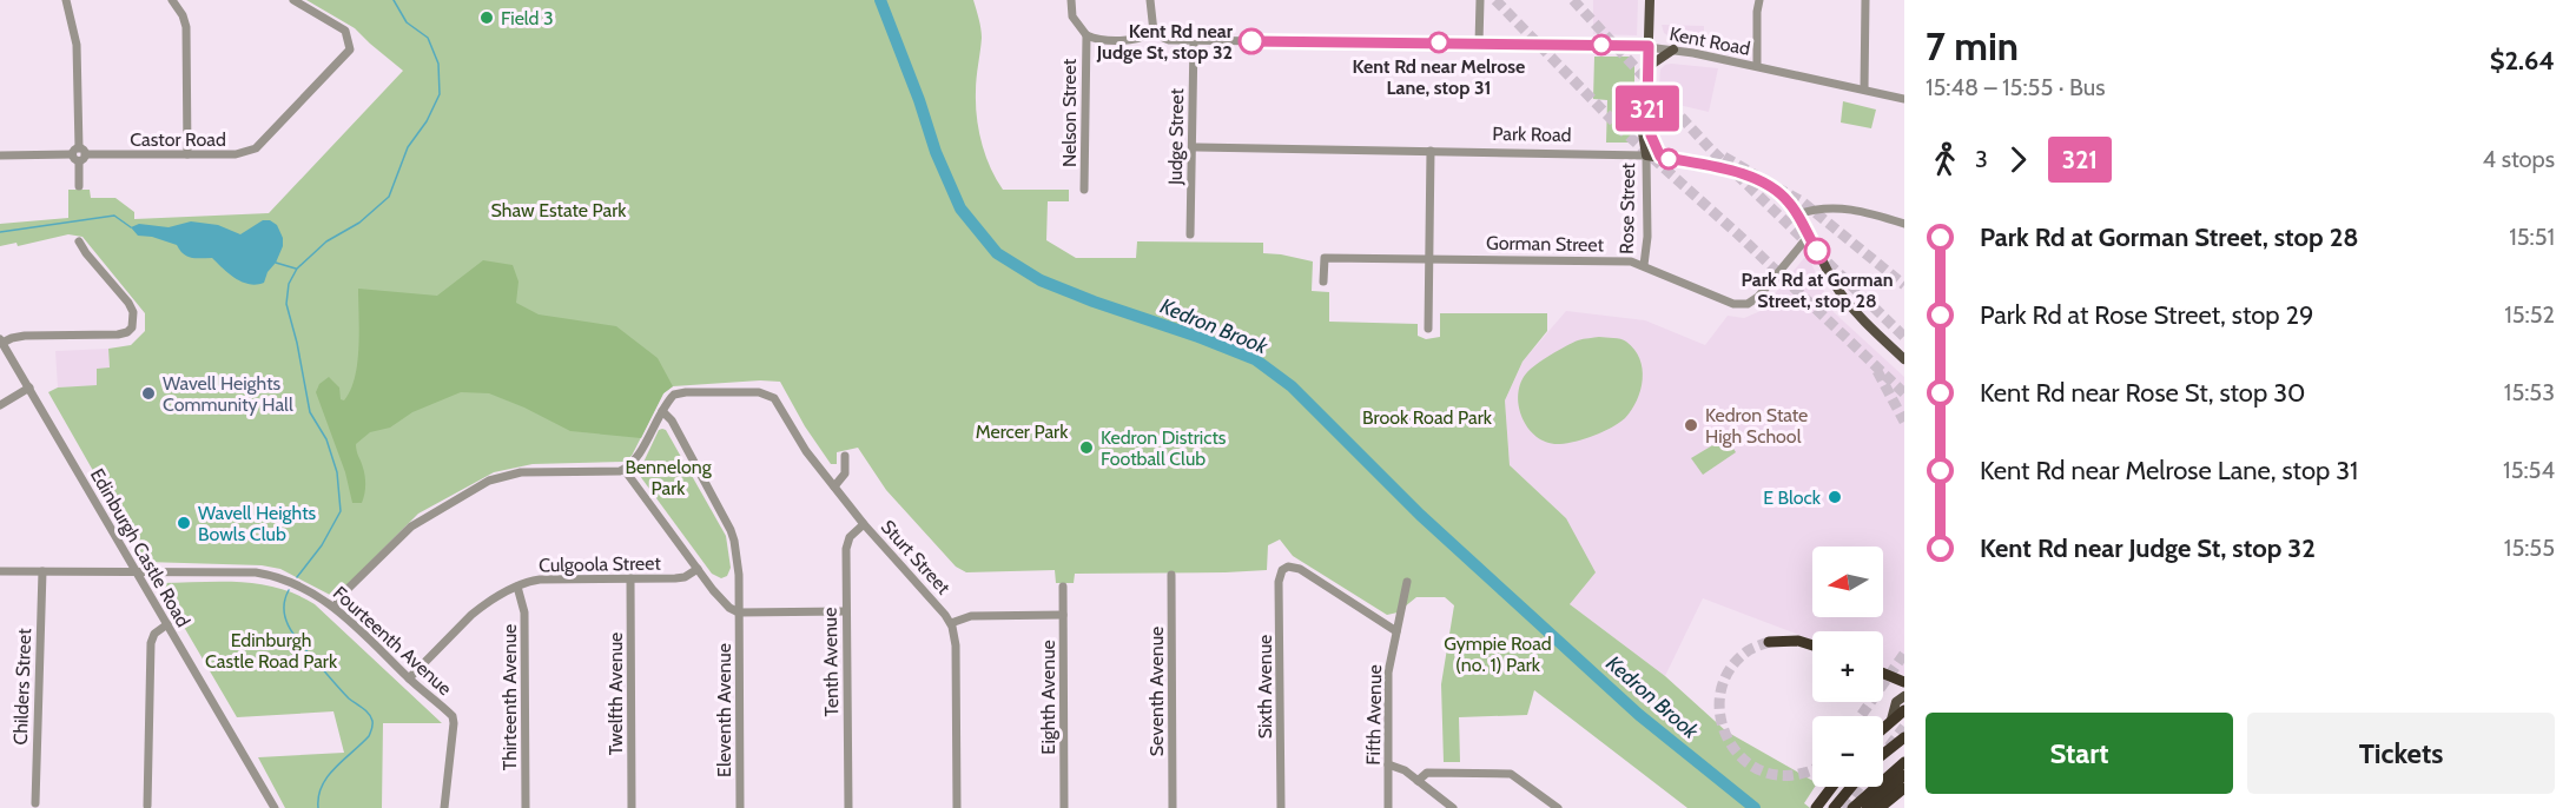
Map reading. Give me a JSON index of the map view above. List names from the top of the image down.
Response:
{
  "streets": {
    "main road": ["Park Road", "Rose Street"],
    "street": [
      "Kent Road",
      "Nelson Street",
      "Judge Street",
      "Castor Road",
      "Gorman Street",
      "Edinburgh Castle Road",
      "Sturt Street",
      "Culgoola Street",
      "Fourteenth Avenue",
      "Tenth Avenue",
      "Childers Street",
      "Sixth Avenue",
      "Seventh Avenue",
      "Twelfth Avenue",
      "Thirteenth Avenue",
      "Eighth Avenue",
      "Eleventh Avenue",
      "Fifth Avenue"
    ]
  },
  "crossings": [
    ["Kent Road", "Nelson Street"],
    ["Kent Road", "Judge Street"],
    ["Kent Road", "Rose Street"],
    ["Park Road", "Judge Street"],
    ["Park Road", "Rose Street"],
    ["Park Road", "Gorman Street"],
    ["Rose Street", "Gorman Street"],
    ["Edinburgh Castle Road", "Fourteenth Avenue"],
    ["Sturt Street", "Tenth Avenue"],
    ["Sturt Street", "Eighth Avenue"],
    ["Sturt Street", "Eleventh Avenue"],
    ["Culgoola Street", "Fourteenth Avenue"],
    ["Culgoola Street", "Twelfth Avenue"],
    ["Culgoola Street", "Thirteenth Avenue"],
    ["Fourteenth Avenue", "Childers Street"],
    ["Sixth Avenue", "Fifth Avenue"]
  ],
  "water": ["Kedron Brook"],
  "parks": [
    "Shaw Estate Park",
    "Brook Road Park",
    "Mercer Park",
    "Bennelong Park",
    "Edinburgh Castle Road Park",
    "Gympie Road (no. 1) Park"
  ],
  "places": [
    "Field 3",
    "Kent Rd near Judge St, stop 32",
    "Kent Rd near Melrose Lane, stop 31",
    "Park Rd at Gorman Street, stop 28",
    "Wavell Heights Community Hall",
    "Kedron State High School",
    "Kedron Districts Football Club",
    "E Block",
    "Wavell Heights Bowls Club"
  ],
  "lines": ["bus line 321"],
  "north": "left",
  "page": {
    "on_map": "321",
    "heading": ["7 min", "15:48 – 15:55 · Bus", "$2.64"],
    "legs": ["3", "321", "4 stops"],
    "list": [
      {
        "name": "Park Rd at Gorman Street, stop 28",
        "value": "15:51"
      },
      {
        "name": "Park Rd at Rose Street, stop 29",
        "value": "15:52"
      },
      {
        "name": "Kent Rd near Rose St, stop 30",
        "value": "15:53"
      },
      {
        "name": "Kent Rd near Melrose Lane, stop 31",
        "value": "15:54"
      },
      {
        "name": "Kent Rd near Judge St, stop 32",
        "value": "15:55"
      }
    ],
    "map_buttons": ["+", "−"],
    "buttons": ["Start", "Tickets"]
  }
}
